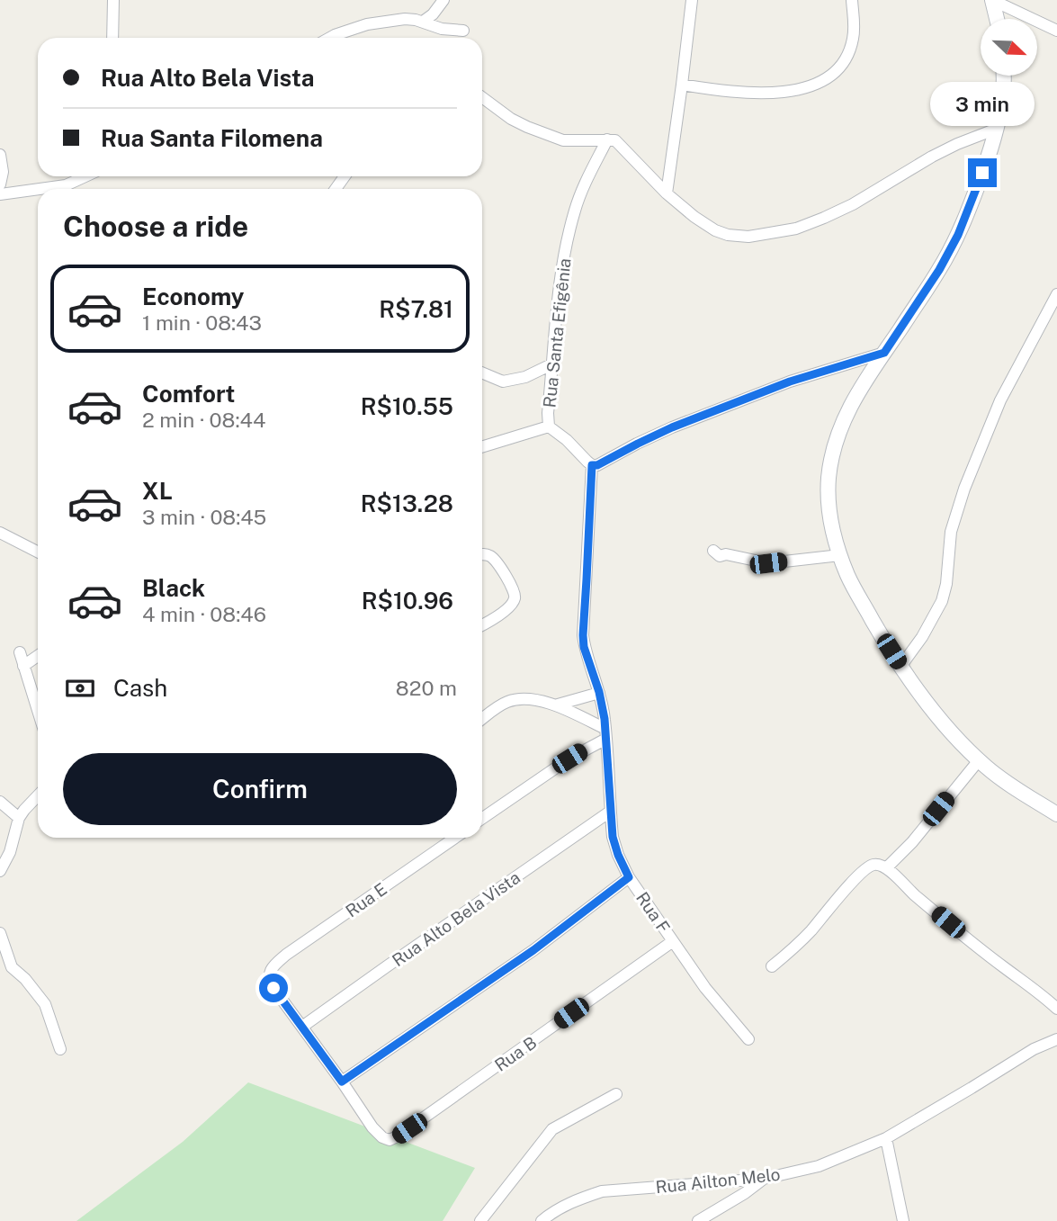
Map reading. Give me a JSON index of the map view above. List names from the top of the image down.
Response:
{
  "streets": {
    "street": [
      "Rua Santa Efigênia",
      "Rua E",
      "Rua F",
      "Rua Alto Bela Vista",
      "Rua B",
      "Rua Ailton Melo"
    ]
  },
  "crossings": [
    ["Rua Santa Efigênia", "Rua F"],
    ["Rua E", "Rua Alto Bela Vista"],
    ["Rua F", "Rua Alto Bela Vista"],
    ["Rua F", "Rua B"]
  ],
  "north": "bottom right",
  "page": {
    "banner": ["Rua Alto Bela Vista", "Rua Santa Filomena"],
    "bubble": "3 min",
    "heading": "Choose a ride",
    "list": [
      {
        "name": "Economy",
        "note": "1 min · 08:43",
        "value": "R$7.81"
      },
      {
        "name": "Comfort",
        "note": "2 min · 08:44",
        "value": "R$10.55"
      },
      {
        "name": "XL",
        "note": "3 min · 08:45",
        "value": "R$13.28"
      },
      {
        "name": "Black",
        "note": "4 min · 08:46",
        "value": "R$10.96"
      }
    ],
    "pay": ["Cash", "820 m"],
    "buttons": "Confirm"
  }
}
